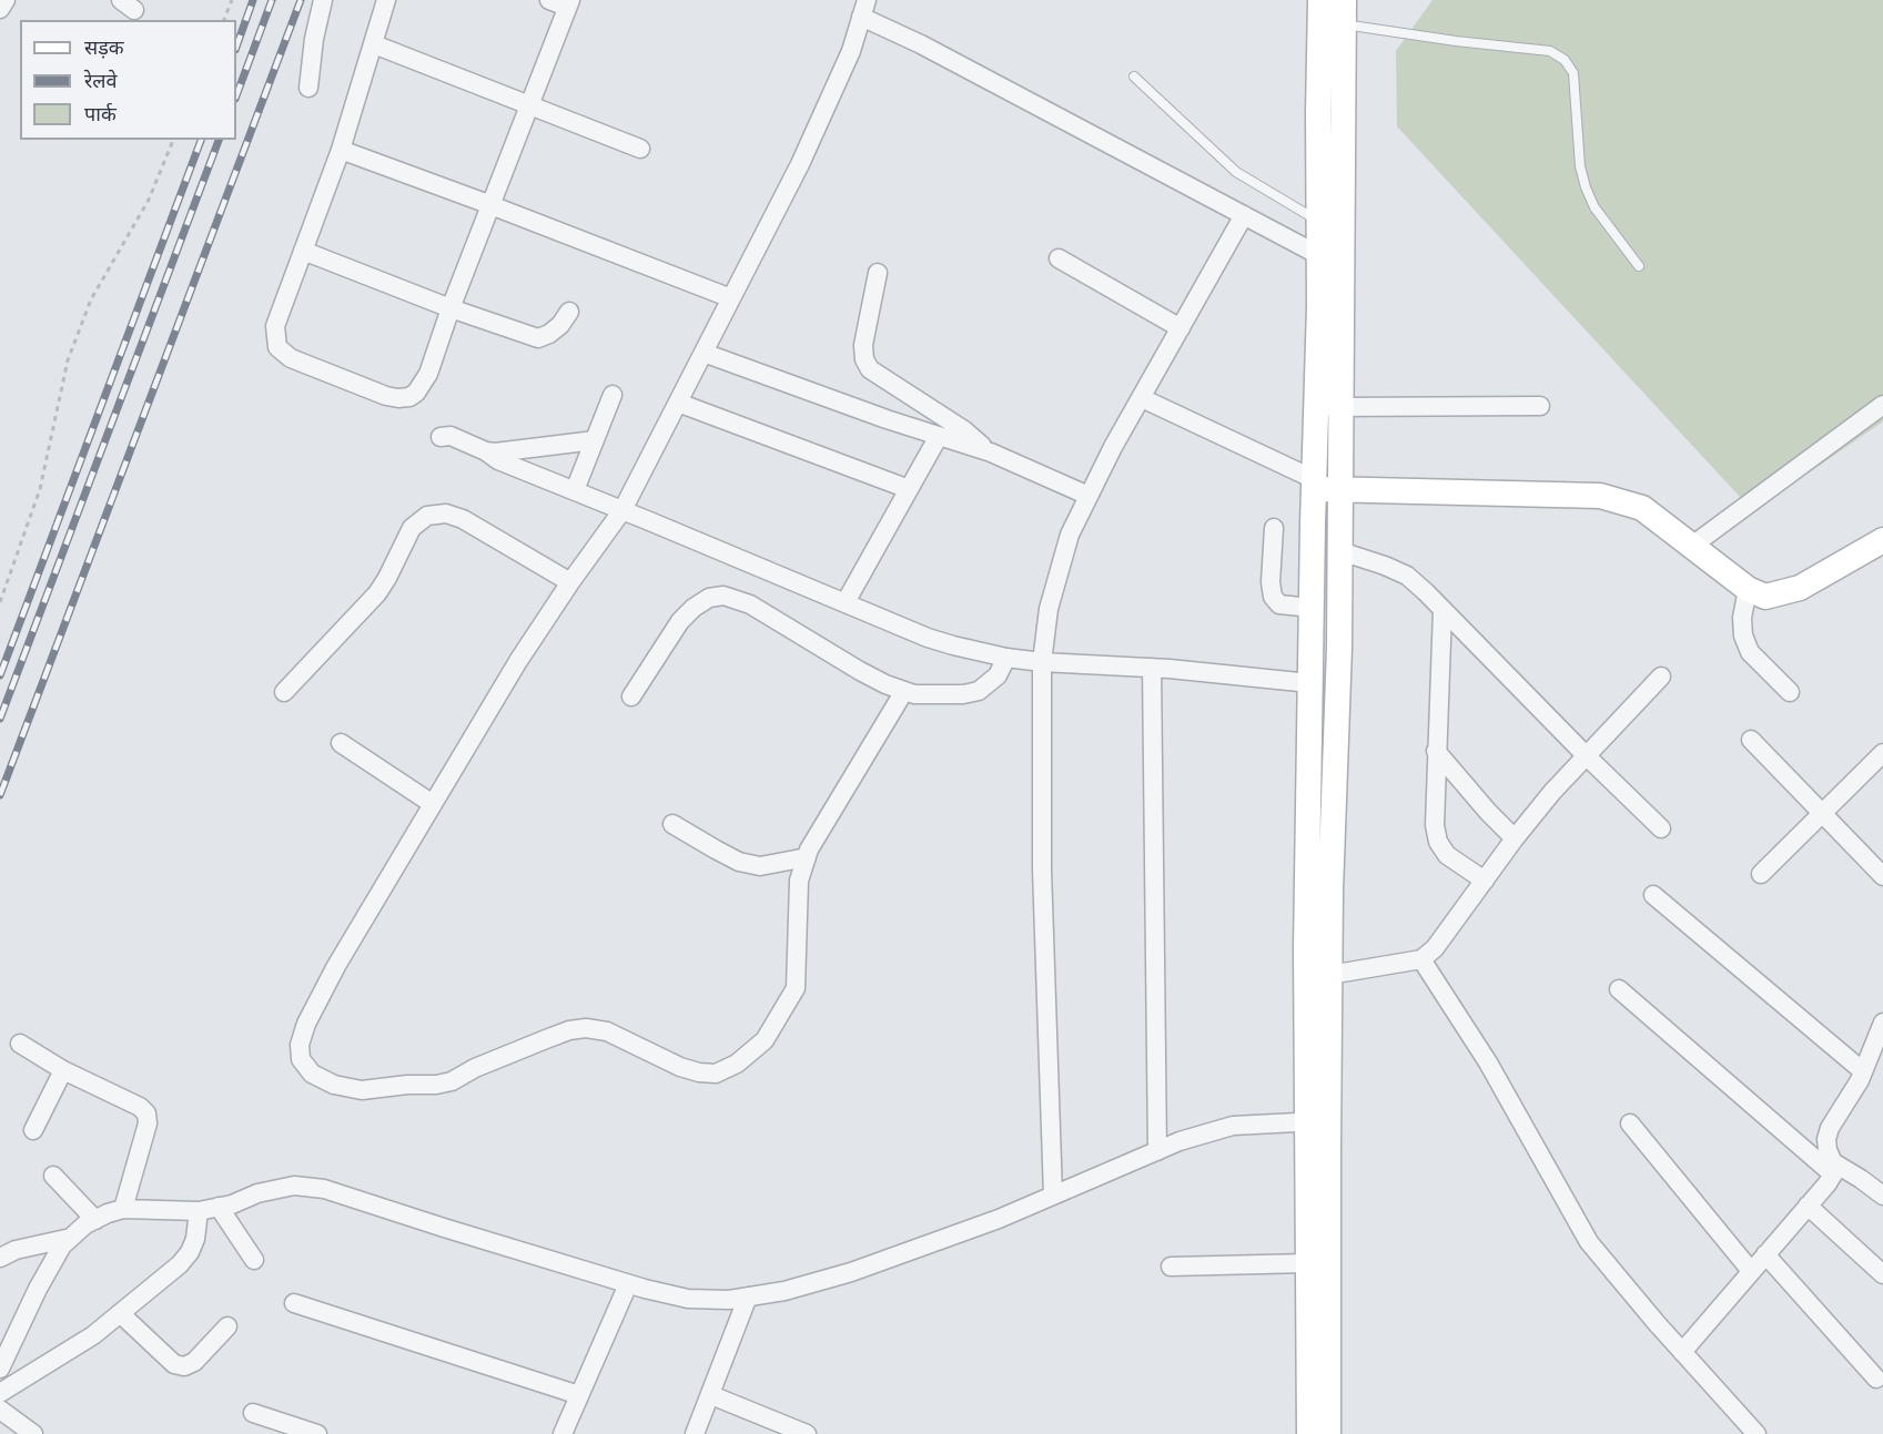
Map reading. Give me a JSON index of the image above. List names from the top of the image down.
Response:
{
  "legend": ["सड़क", "रेलवे", "पार्क"]
}
